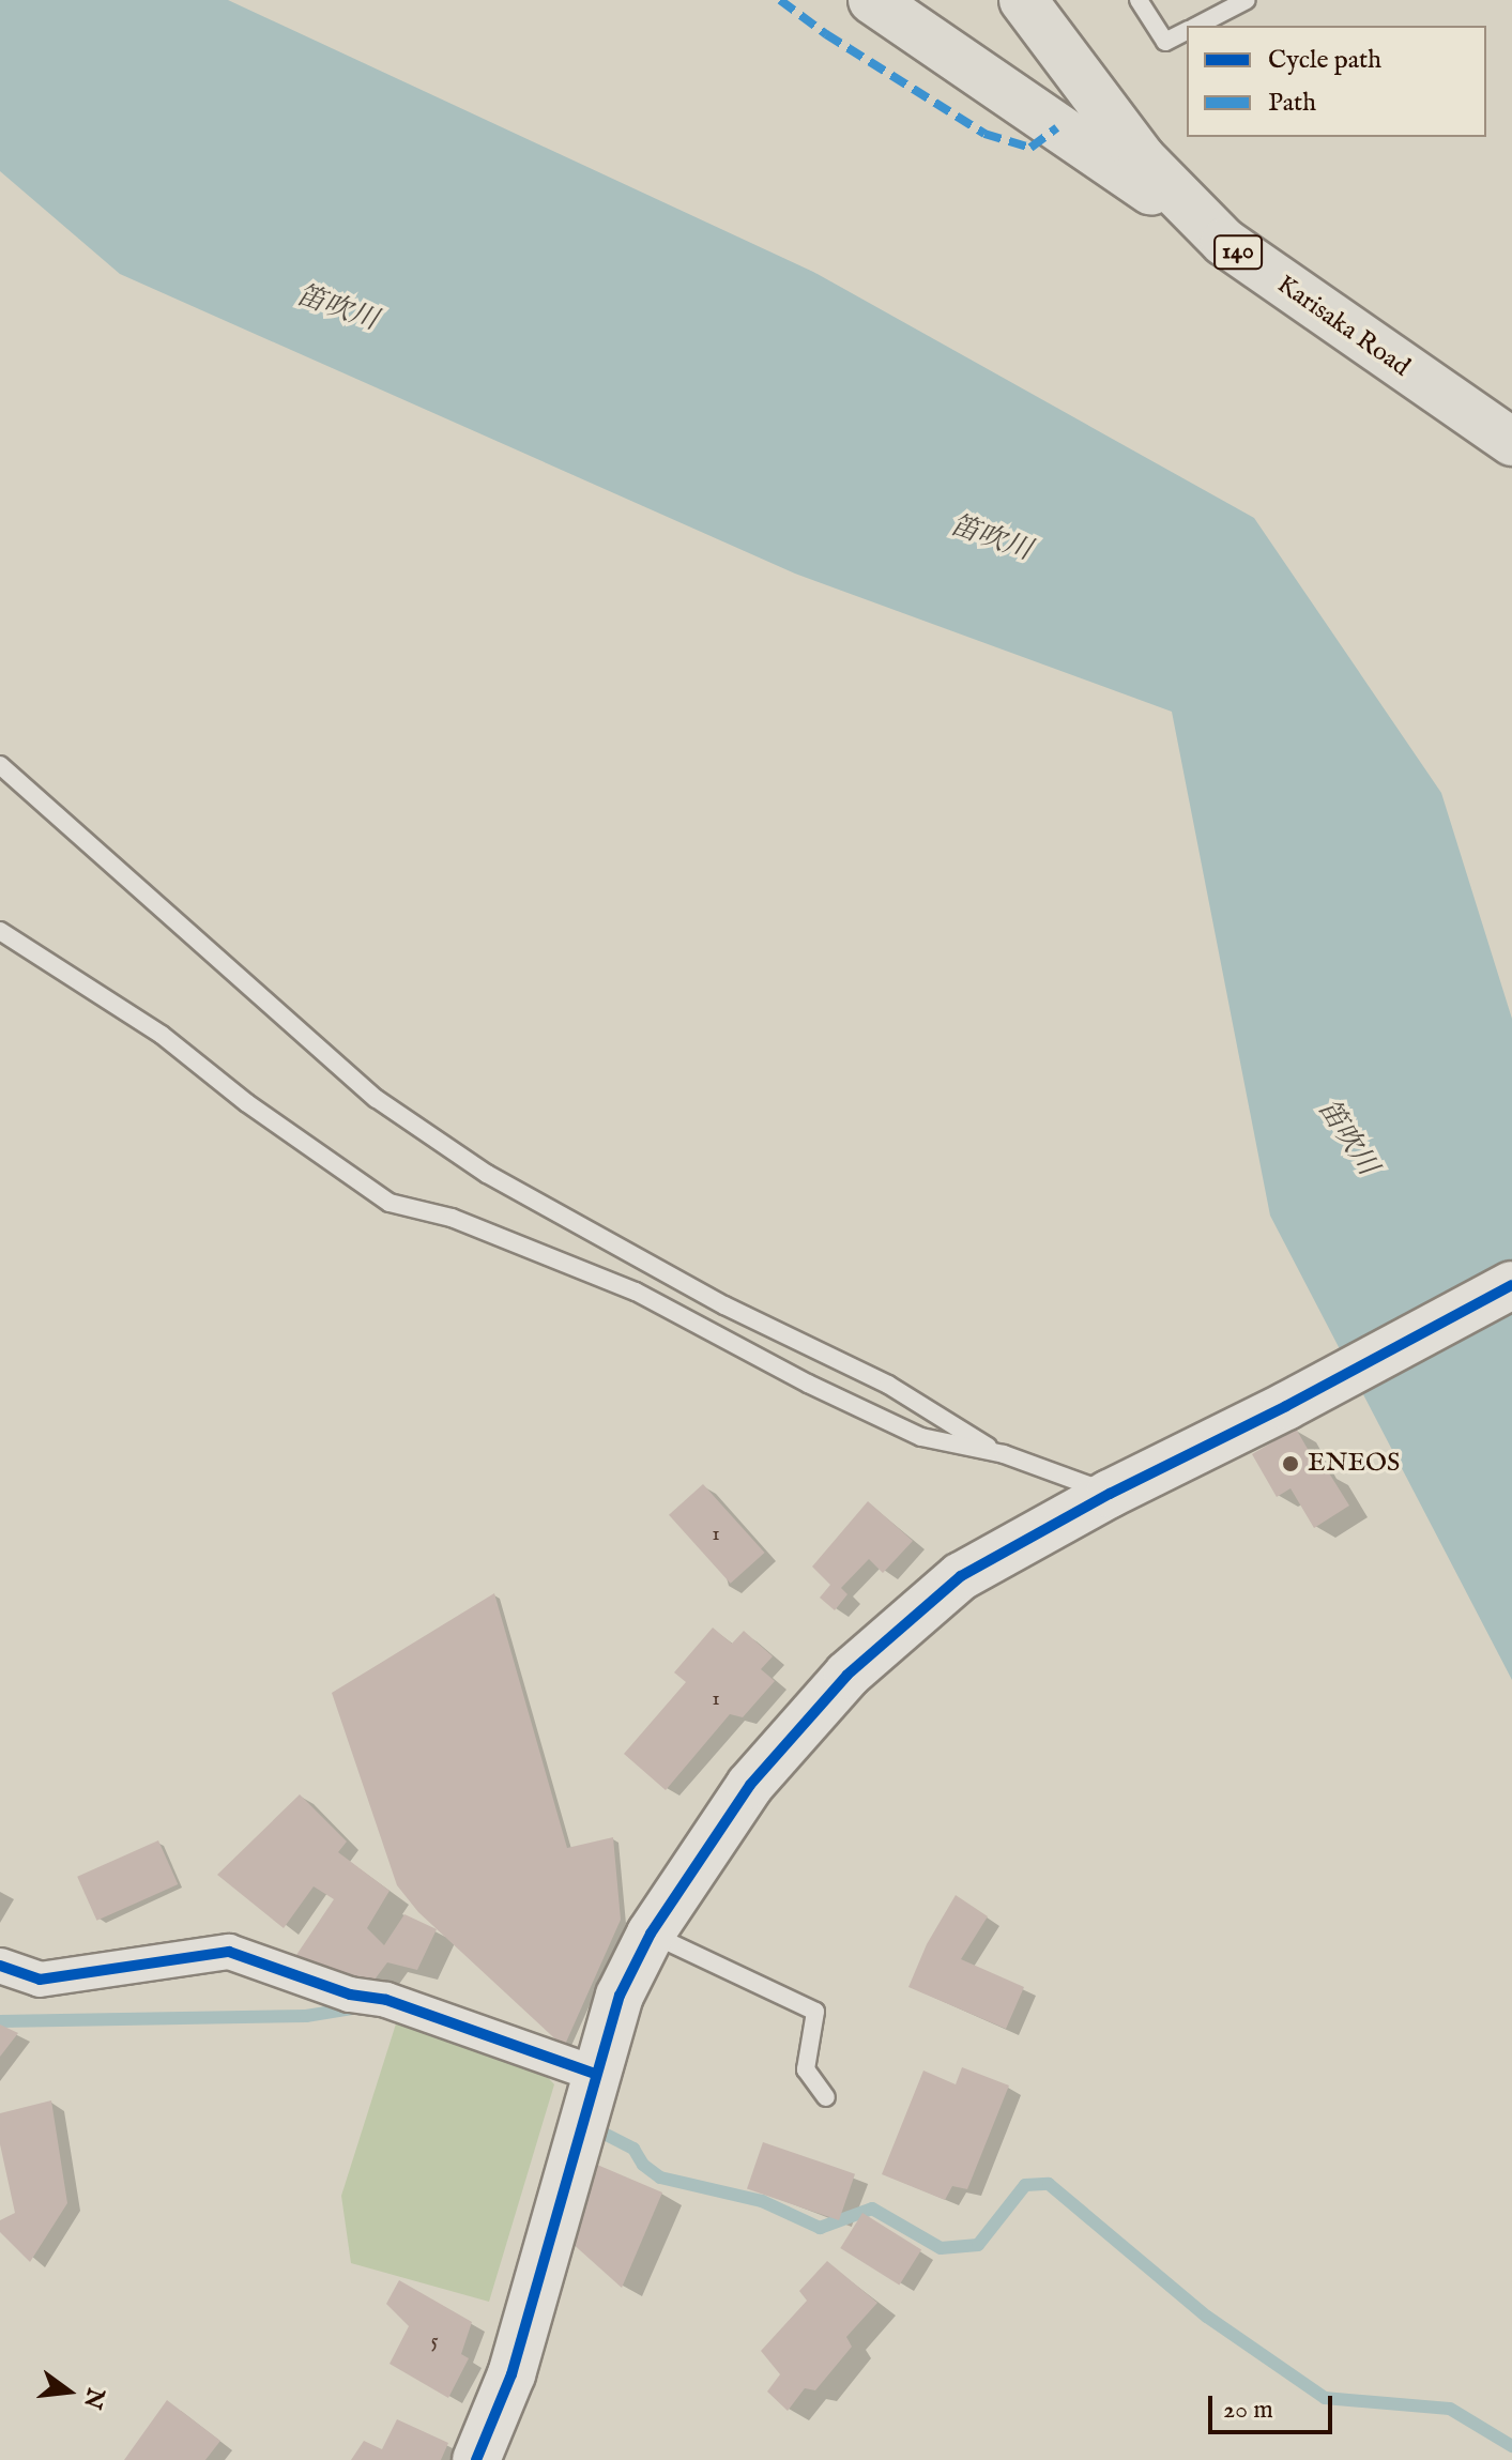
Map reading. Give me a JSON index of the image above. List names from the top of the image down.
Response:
{
  "streets": {
    "highway": ["140", "Karisaka Road"]
  },
  "water": ["笛吹川"],
  "places": ["ENEOS"],
  "house_numbers": ["1", "1", "5"],
  "legend": ["Cycle path", "Path"],
  "scale_bar": "20 m",
  "north": "right"
}
